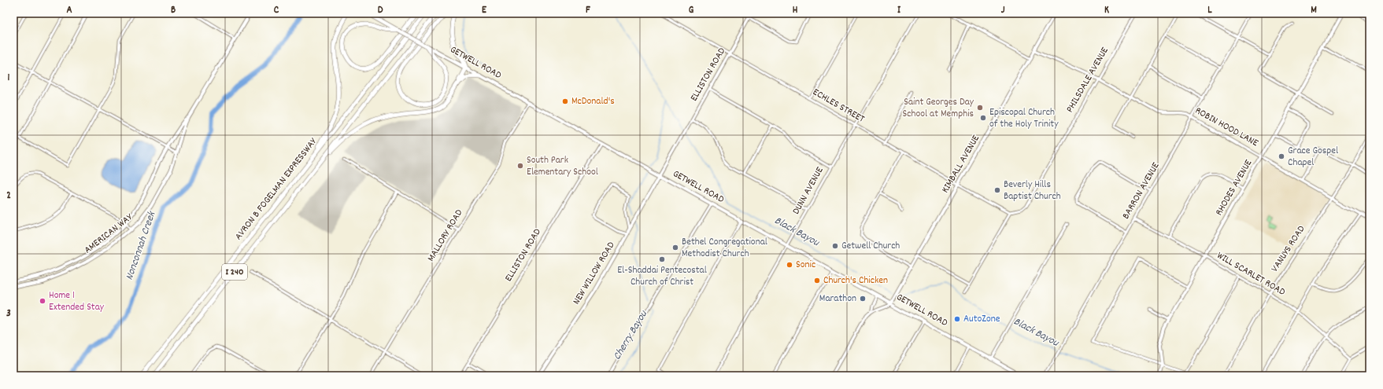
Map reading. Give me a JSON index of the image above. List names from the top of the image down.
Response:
{
  "streets": {
    "highway": ["AVRON B FOGELMAN EXPRESSWAY", "I 240"],
    "main road": [
      "GETWELL ROAD",
      "KIMBALL AVENUE",
      "RHODES AVENUE",
      "AMERICAN WAY",
      "NEW WILLOW ROAD"
    ],
    "street": [
      "ELLISTON ROAD",
      "PHILSDALE AVENUE",
      "ECHLES STREET",
      "ROBIN HOOD LANE",
      "DUNN AVENUE",
      "BARRON AVENUE",
      "MALLORY ROAD",
      "VANUYS ROAD",
      "WILL SCARLET ROAD"
    ]
  },
  "crossings": [
    ["GETWELL ROAD", "ELLISTON ROAD"],
    ["GETWELL ROAD", "KIMBALL AVENUE"],
    ["GETWELL ROAD", "DUNN AVENUE"],
    ["GETWELL ROAD", "MALLORY ROAD"],
    ["GETWELL ROAD", "NEW WILLOW ROAD"],
    ["ELLISTON ROAD", "ECHLES STREET"],
    ["ELLISTON ROAD", "NEW WILLOW ROAD"],
    ["PHILSDALE AVENUE", "ECHLES STREET"],
    ["PHILSDALE AVENUE", "ROBIN HOOD LANE"],
    ["ECHLES STREET", "KIMBALL AVENUE"],
    ["ECHLES STREET", "DUNN AVENUE"],
    ["ROBIN HOOD LANE", "KIMBALL AVENUE"],
    ["ROBIN HOOD LANE", "RHODES AVENUE"],
    ["ROBIN HOOD LANE", "BARRON AVENUE"],
    ["ROBIN HOOD LANE", "VANUYS ROAD"],
    ["RHODES AVENUE", "WILL SCARLET ROAD"],
    ["BARRON AVENUE", "WILL SCARLET ROAD"],
    ["VANUYS ROAD", "WILL SCARLET ROAD"]
  ],
  "water": ["Black Bayou", "Nonconnah Creek", "Cherry Bayou"],
  "places": [
    "McDonald's",
    "Saint Georges Day School at Memphis",
    "Episcopal Church of the Holy Trinity",
    "Grace Gospel Chapel",
    "South Park Elementary School",
    "Beverly Hills Baptist Church",
    "Getwell Church",
    "Bethel Congregational Methodist Church",
    "El-Shaddai Pentecostal Church of Christ",
    "Sonic",
    "Church's Chicken",
    "Marathon",
    "Home 1 Extended Stay",
    "AutoZone"
  ],
  "grid": {
    "columns": [
      "A",
      "B",
      "C",
      "D",
      "E",
      "F",
      "G",
      "H",
      "I",
      "J",
      "K",
      "L",
      "M"
    ],
    "rows": ["1", "2", "3"]
  }
}
